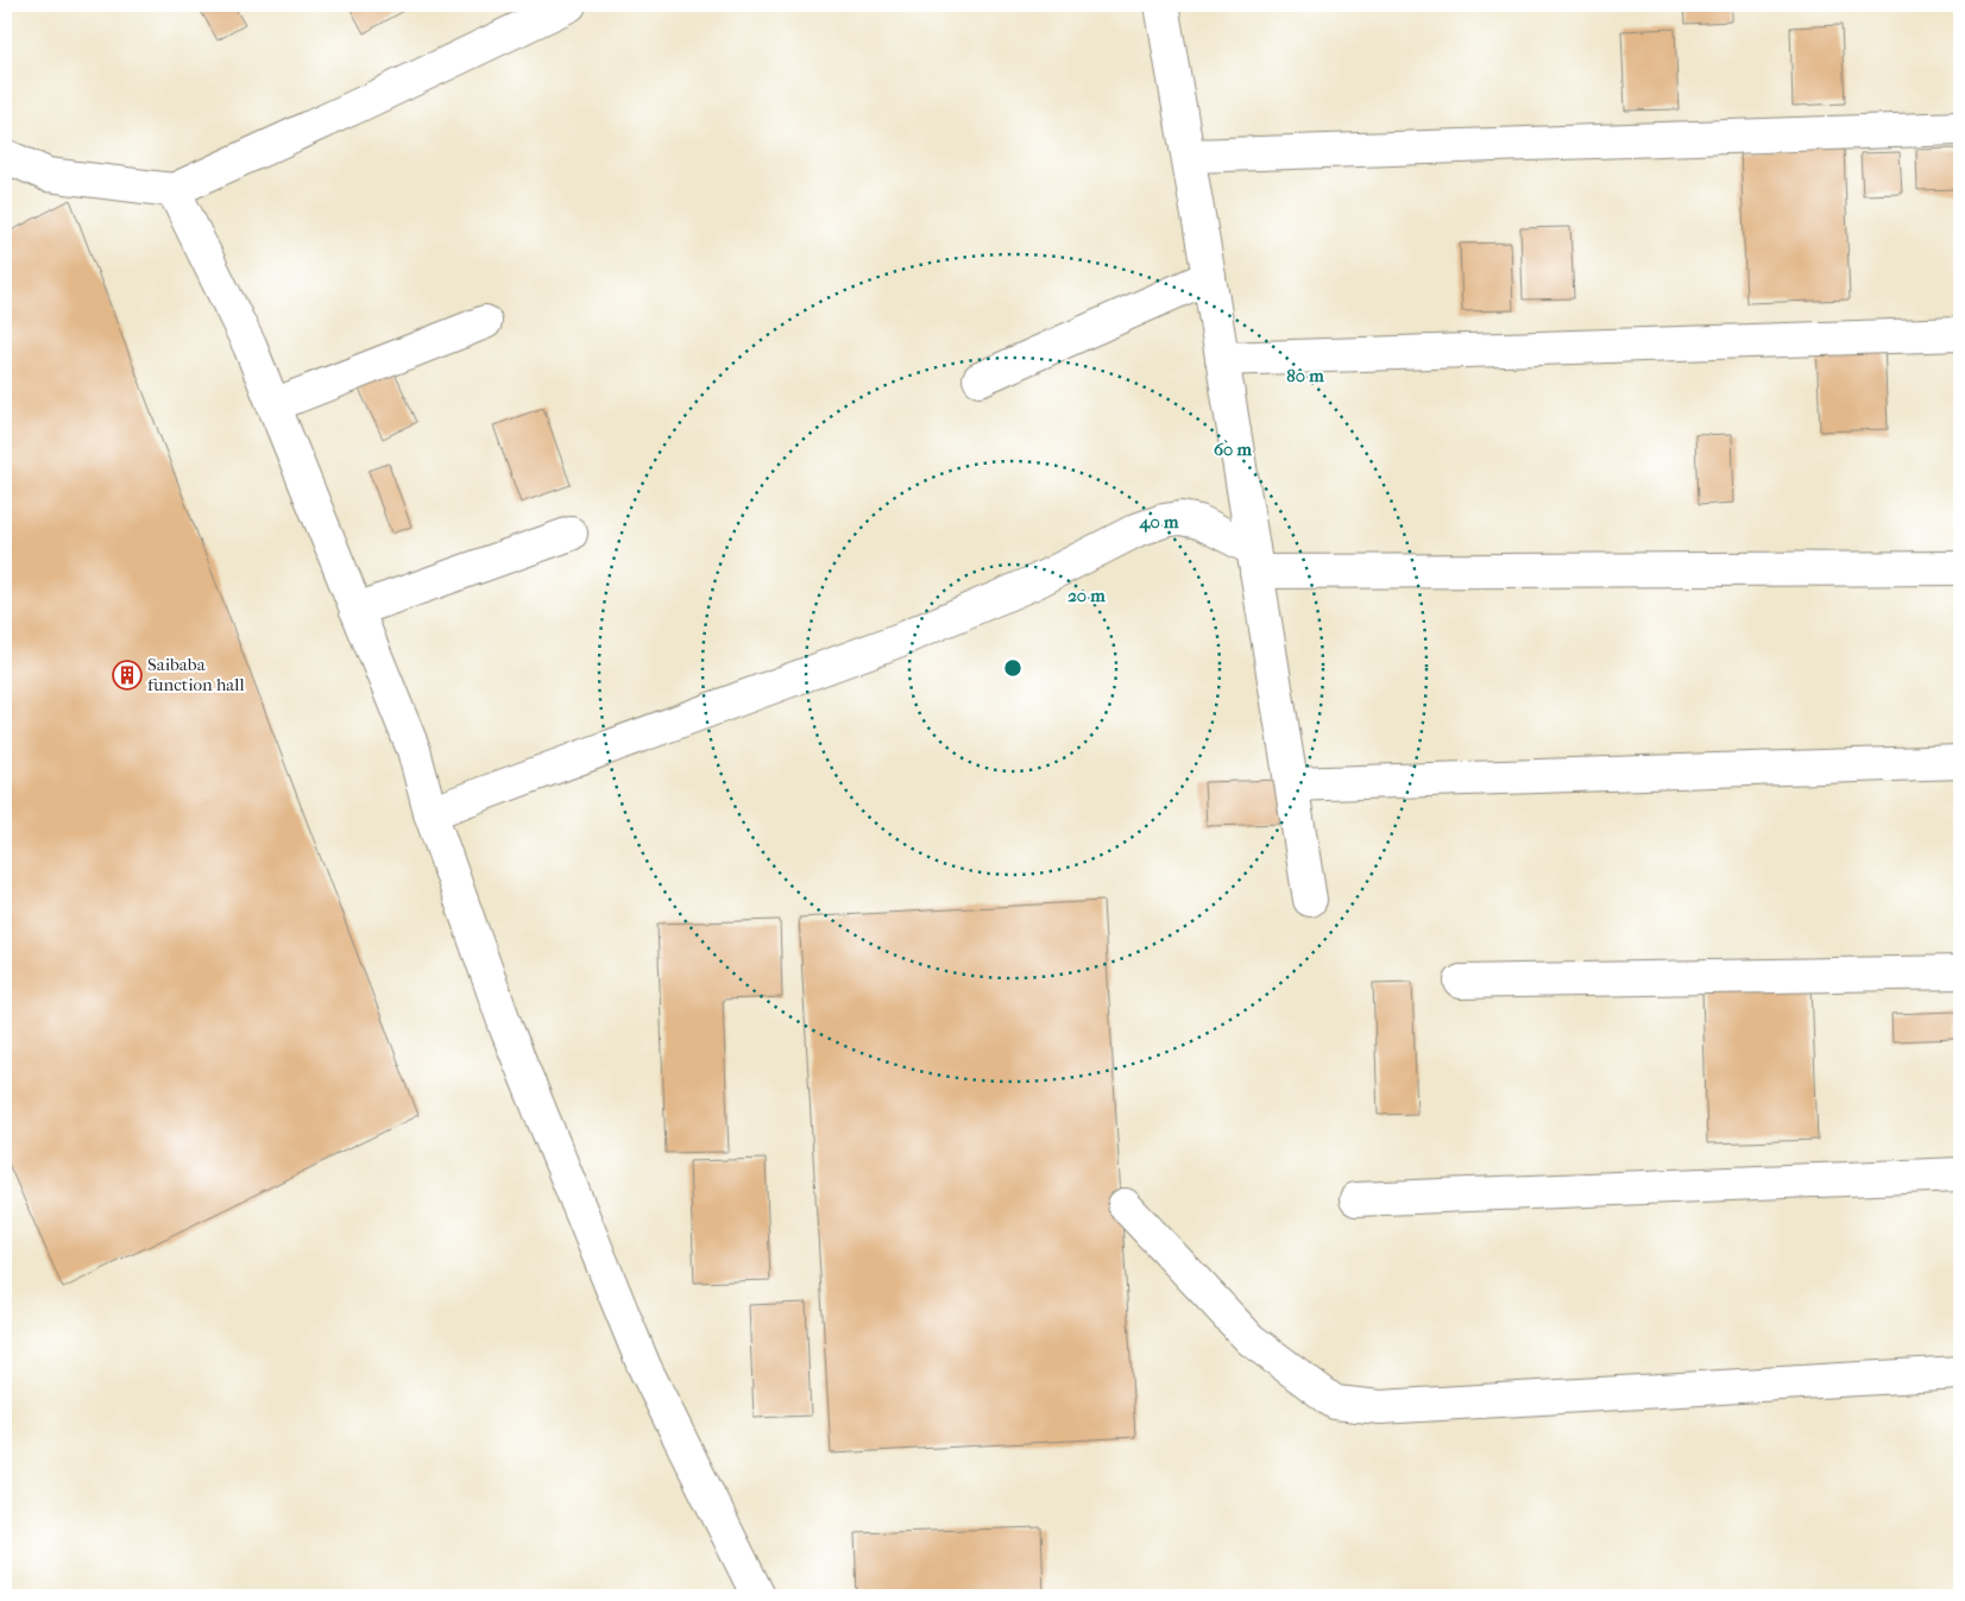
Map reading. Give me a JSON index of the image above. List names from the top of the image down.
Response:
{
  "places": {
    "building": ["Saibaba function hall"]
  },
  "rings": [
    "80 m",
    "60 m",
    "40 m",
    "20 m"
  ]
}
